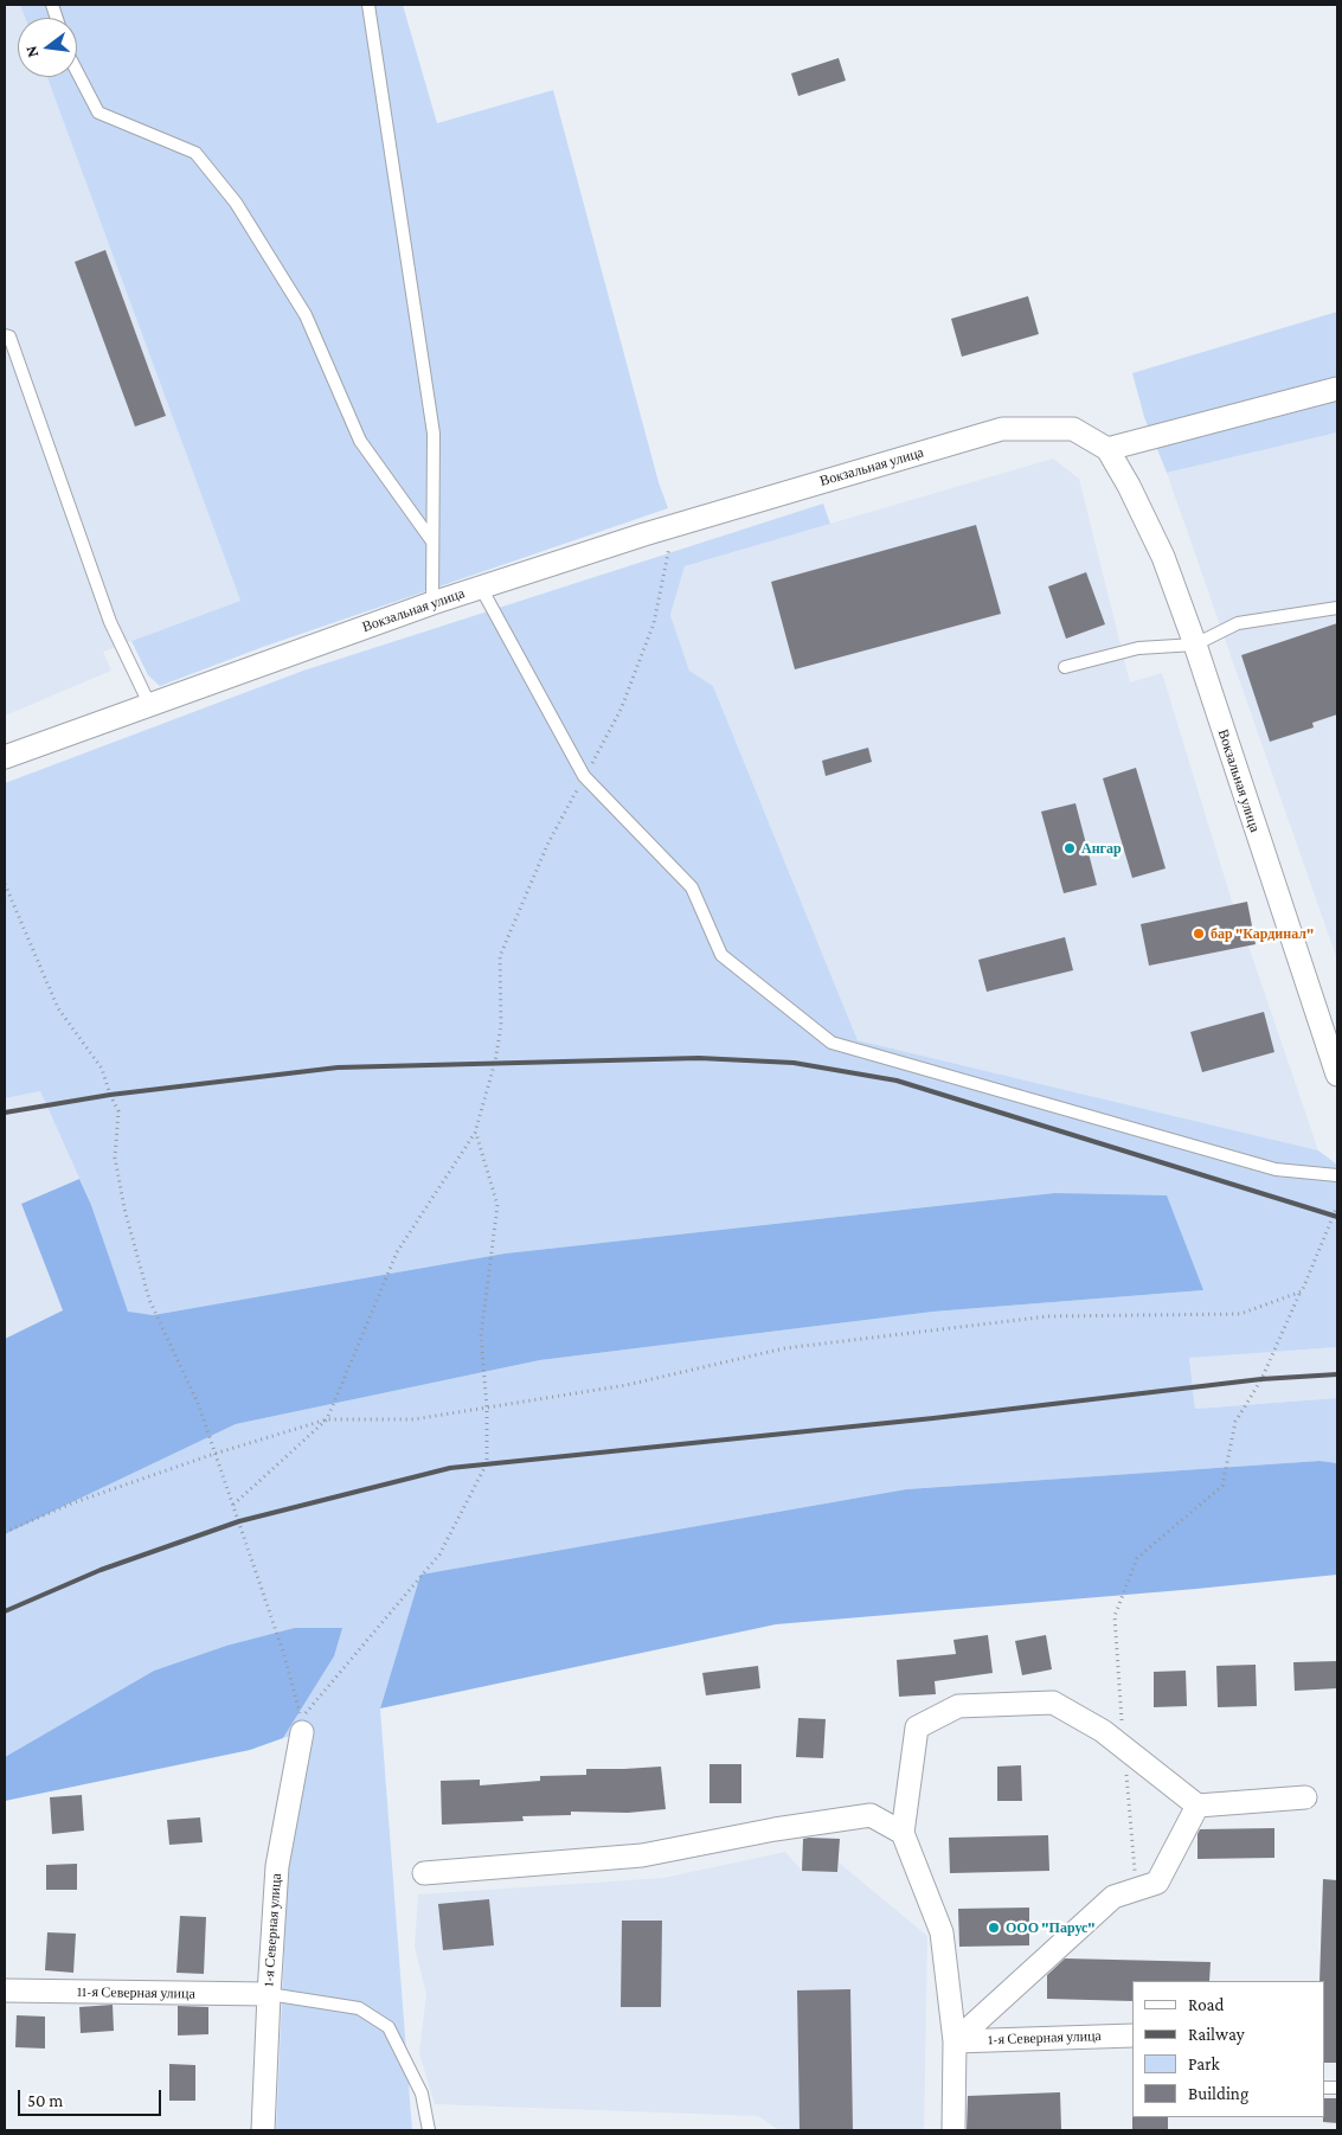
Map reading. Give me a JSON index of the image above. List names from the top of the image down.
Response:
{
  "streets": {
    "street": ["Вокзальная улица", "1-я Северная улица", "11-я Северная улица"]
  },
  "crossings": [
    ["1-я Северная улица", "11-я Северная улица"]
  ],
  "places": ["Ангар", "бар \"Кардинал\"", "ООО \"Парус\""],
  "legend": [
    "Road",
    "Railway",
    "Park",
    "Building"
  ],
  "scale_bar": "50 m",
  "north": "left"
}
